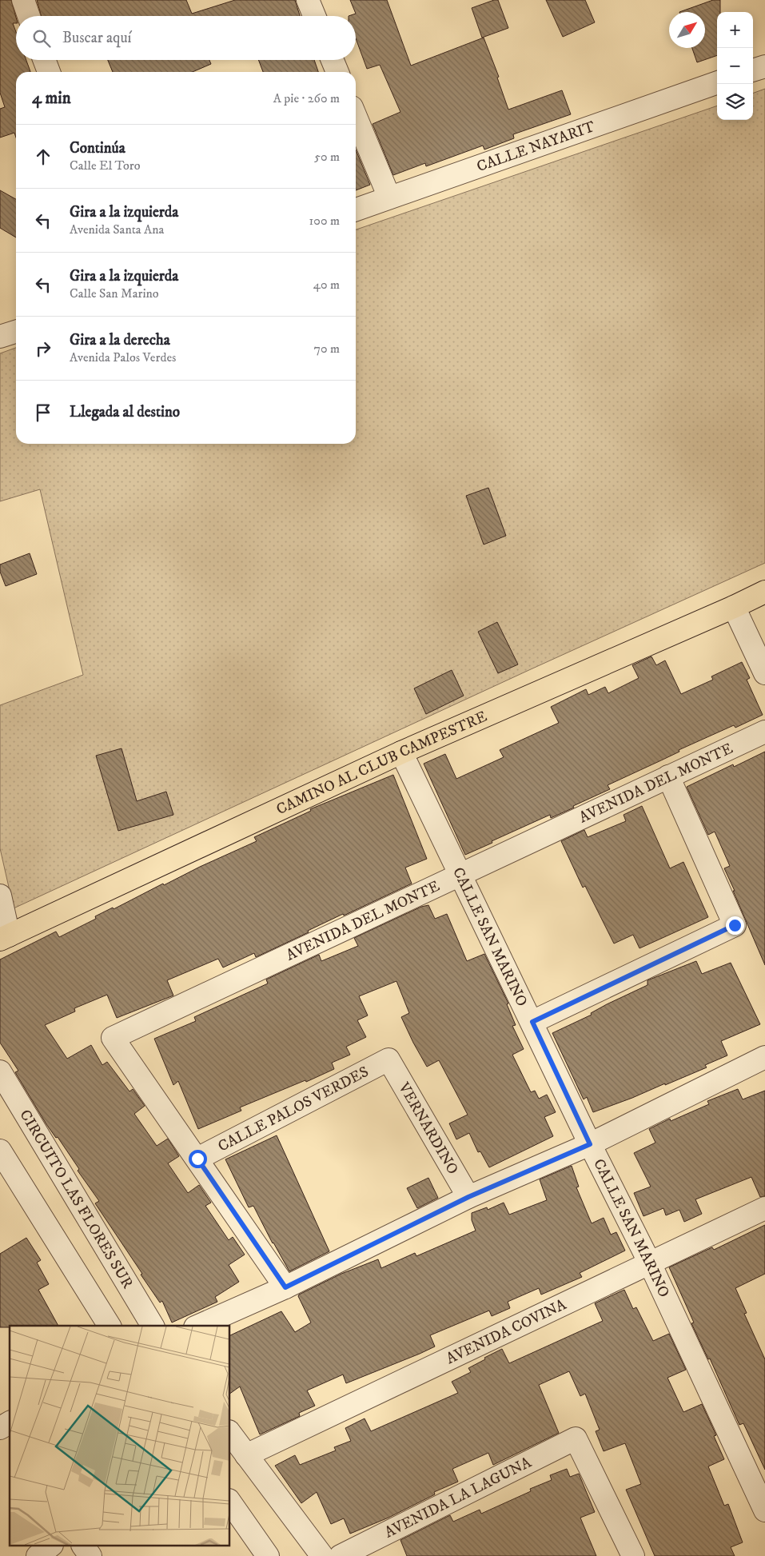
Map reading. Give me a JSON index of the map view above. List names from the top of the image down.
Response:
{
  "streets": {
    "main road": ["CAMINO AL CLUB CAMPESTRE"],
    "street": [
      "CALLE NAYARIT",
      "AVENIDA DEL MONTE",
      "CALLE SAN MARINO",
      "CALLE PALOS VERDES",
      "VERNARDINO",
      "CIRCUITO LAS FLORES SUR",
      "AVENIDA COVINA",
      "AVENIDA LA LAGUNA"
    ]
  },
  "crossings": [
    ["CAMINO AL CLUB CAMPESTRE", "CALLE SAN MARINO"],
    ["AVENIDA DEL MONTE", "CALLE SAN MARINO"],
    ["AVENIDA DEL MONTE", "CALLE PALOS VERDES"],
    ["CALLE SAN MARINO", "AVENIDA COVINA"],
    ["CALLE PALOS VERDES", "VERNARDINO"]
  ],
  "north": "top right",
  "page": {
    "map_buttons": ["+", "−"],
    "search": "Buscar aquí",
    "heading": ["4 min", "A pie · 260 m"],
    "list": [
      ["Continúa", "Calle El Toro", "50 m"],
      ["Gira a la izquierda", "Avenida Santa Ana", "100 m"],
      ["Gira a la izquierda", "Calle San Marino", "40 m"],
      ["Gira a la derecha", "Avenida Palos Verdes", "70 m"],
      "Llegada al destino"
    ]
  }
}
